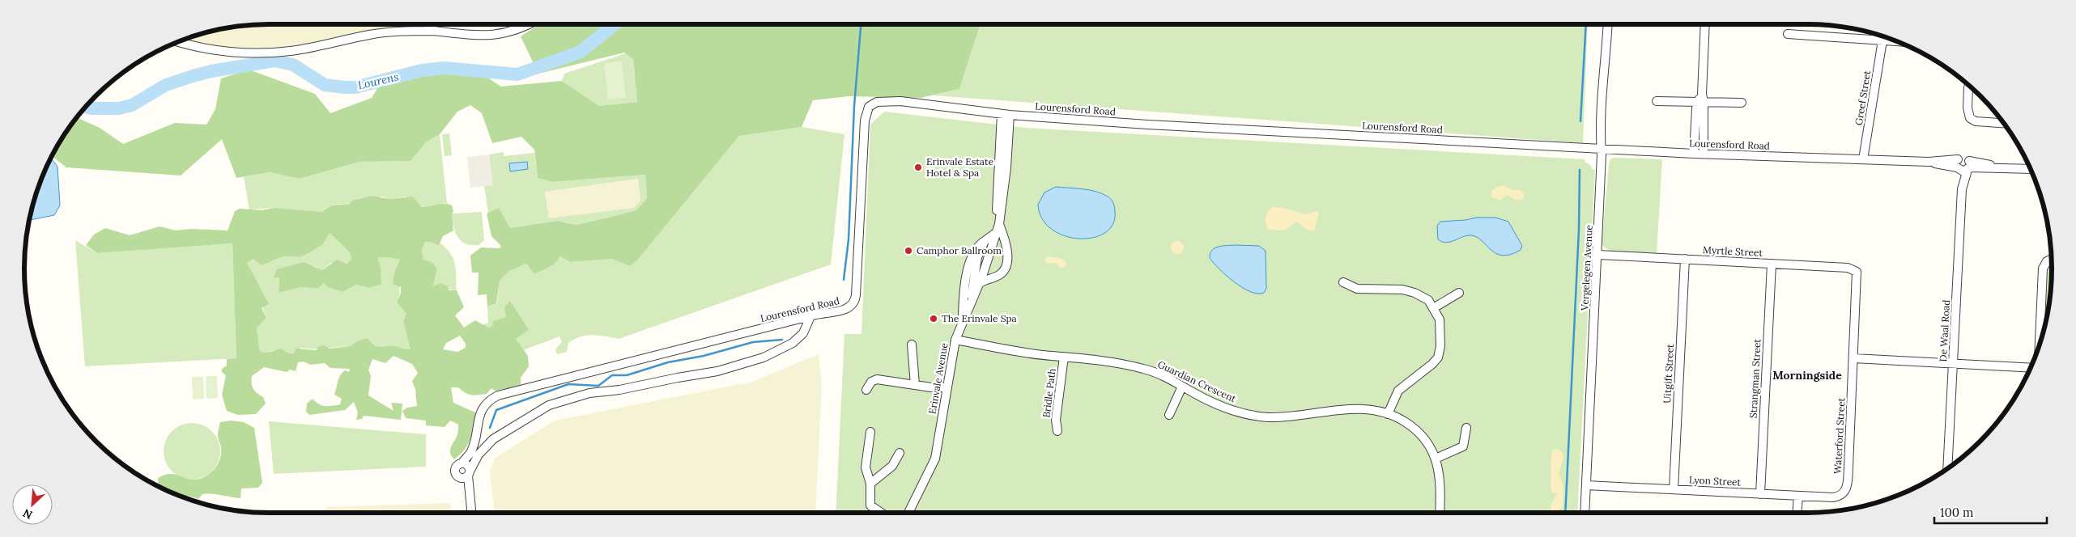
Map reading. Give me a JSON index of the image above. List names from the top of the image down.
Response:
{
  "streets": {
    "street": [
      "Greef Street",
      "Lourensford Road",
      "Myrtle Street",
      "Vergelegen Avenue",
      "De Waal Road",
      "Uitgift Street",
      "Erinvale Avenue",
      "Strangman Street",
      "Guardian Crescent",
      "Bridle Path",
      "Waterford Street",
      "Lyon Street"
    ]
  },
  "crossings": [
    ["Greef Street", "Lourensford Road"],
    ["Lourensford Road", "Vergelegen Avenue"],
    ["Lourensford Road", "De Waal Road"],
    ["Lourensford Road", "Erinvale Avenue"],
    ["Myrtle Street", "Vergelegen Avenue"],
    ["Myrtle Street", "Uitgift Street"],
    ["Myrtle Street", "Strangman Street"],
    ["Myrtle Street", "Waterford Street"],
    ["Vergelegen Avenue", "Lyon Street"],
    ["Uitgift Street", "Lyon Street"],
    ["Erinvale Avenue", "Guardian Crescent"],
    ["Strangman Street", "Lyon Street"],
    ["Guardian Crescent", "Bridle Path"],
    ["Waterford Street", "Lyon Street"]
  ],
  "districts": ["Morningside"],
  "water": ["Lourens"],
  "places": ["Erinvale Estate Hotel & Spa", "Camphor Ballroom", "The Erinvale Spa"],
  "scale_bar": "100 m",
  "north": "bottom left"
}
